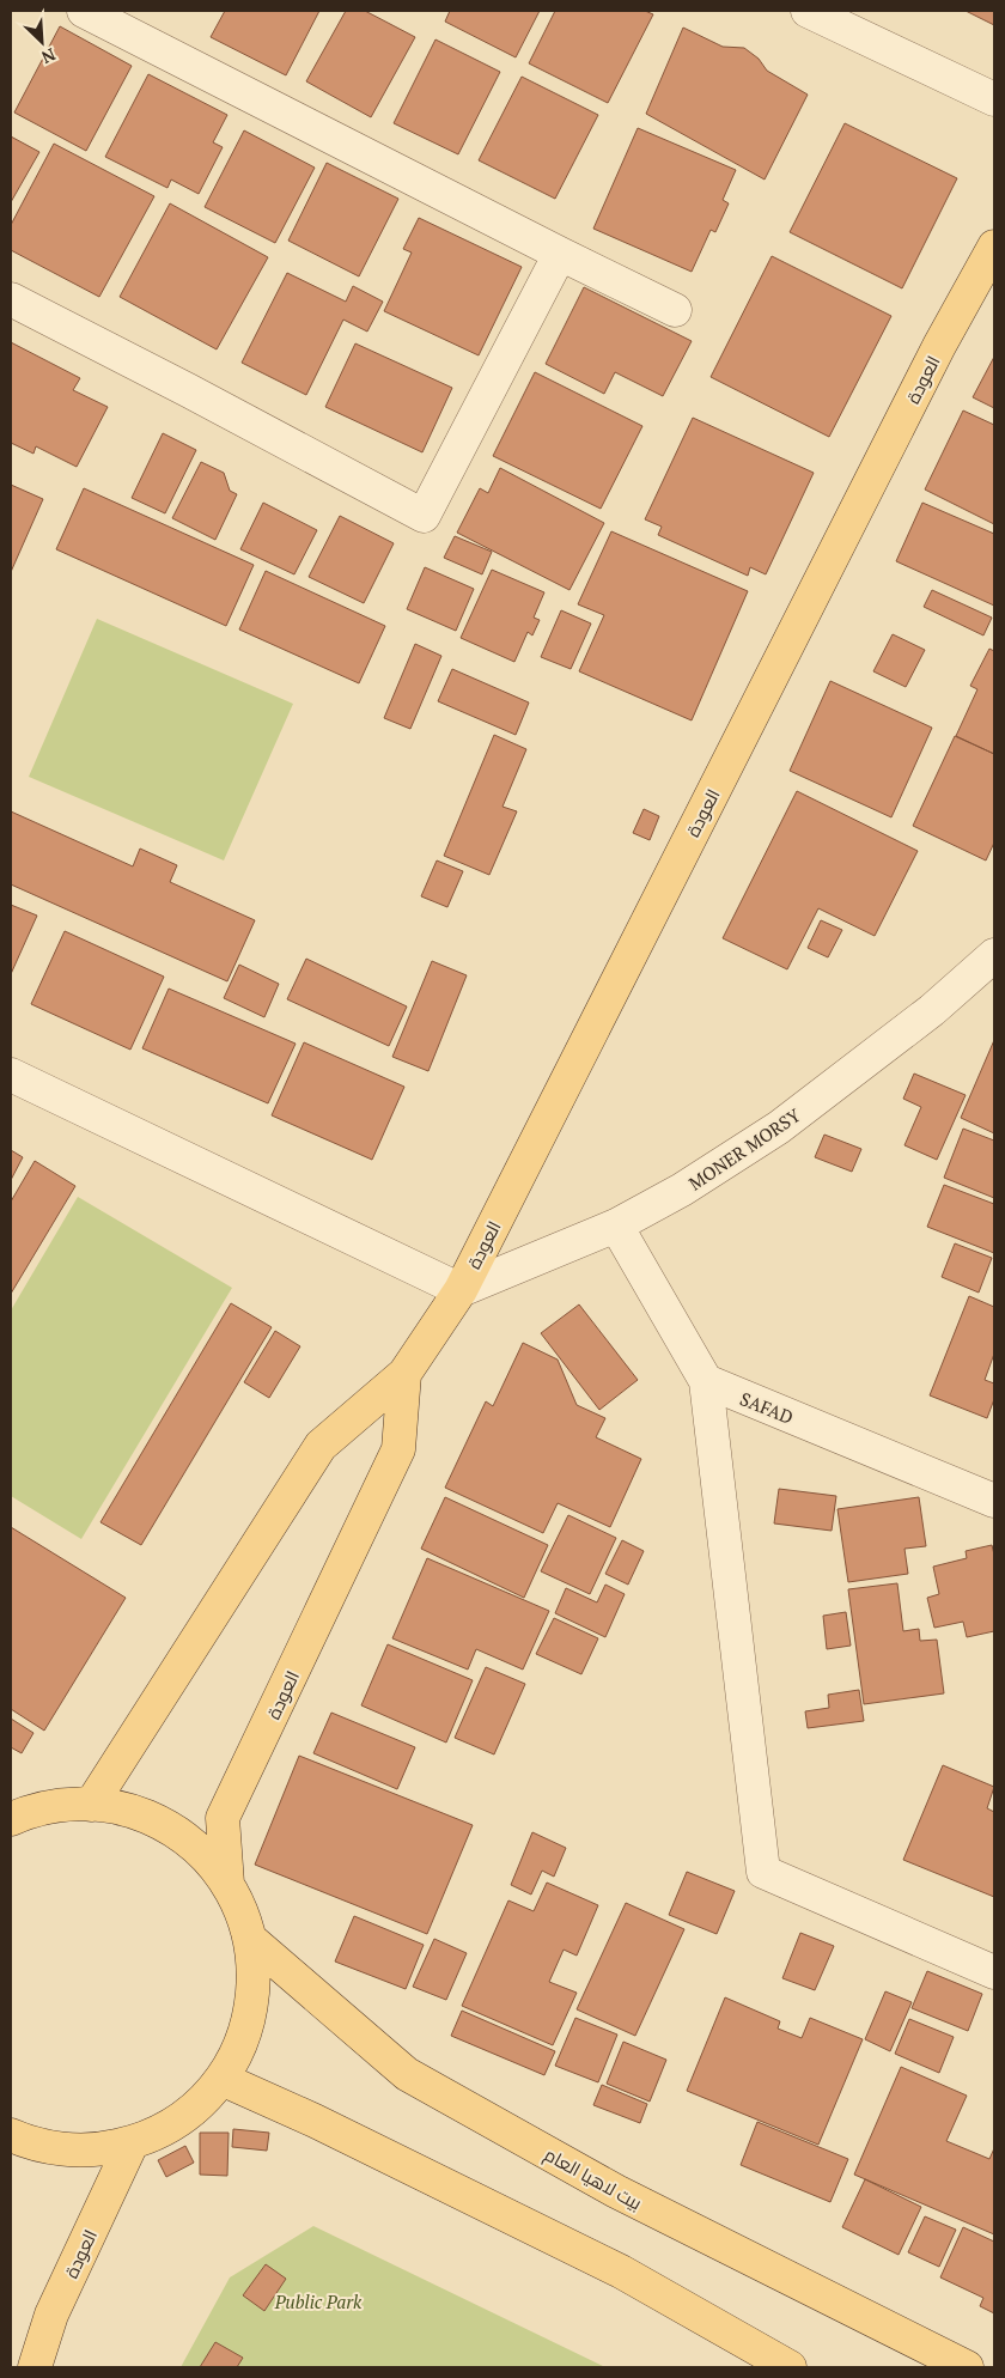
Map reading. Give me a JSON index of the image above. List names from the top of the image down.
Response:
{
  "streets": {
    "main road": ["العودة", "بيت لاهيا العام"],
    "street": ["MONER MORSY", "SAFAD"]
  },
  "crossings": [
    ["العودة", "MONER MORSY"]
  ],
  "parks": ["Public Park"],
  "north": "bottom right"
}
